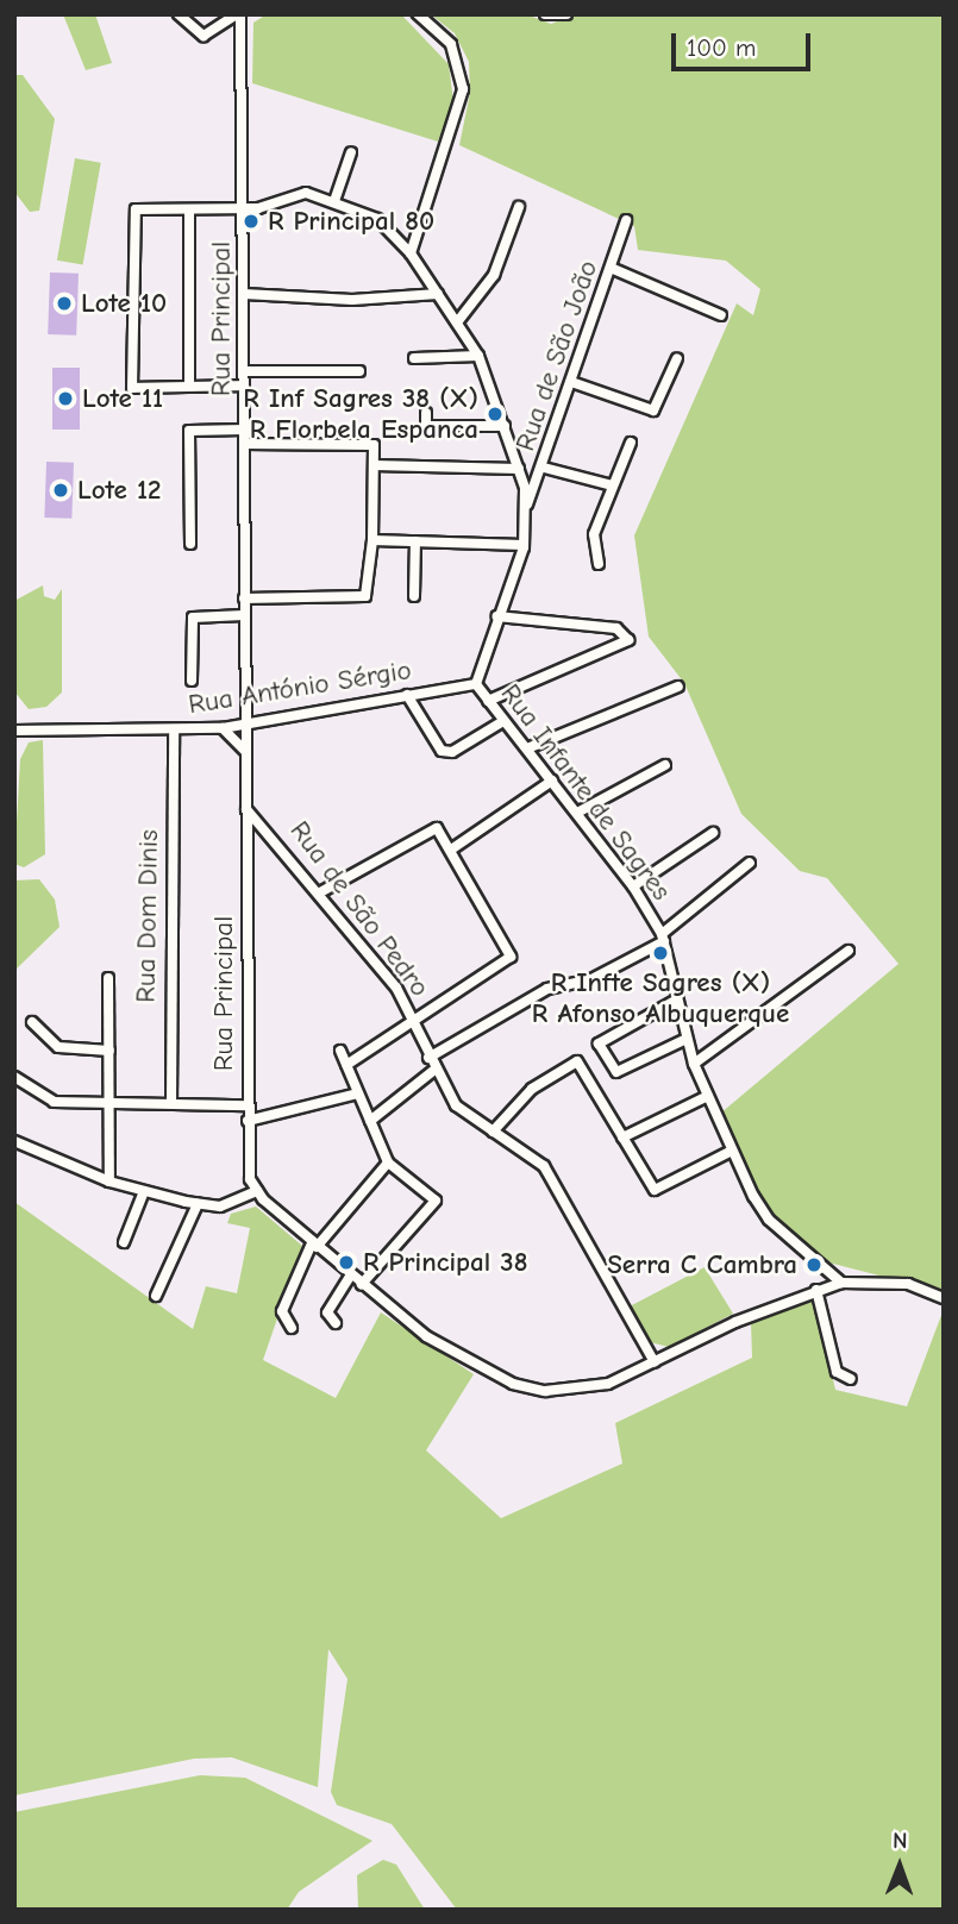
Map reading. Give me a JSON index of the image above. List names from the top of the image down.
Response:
{
  "streets": {
    "street": [
      "Rua Principal",
      "Rua de São João",
      "Rua António Sérgio",
      "Rua Infante de Sagres",
      "Rua de São Pedro",
      "Rua Dom Dinis"
    ]
  },
  "crossings": [
    ["Rua Principal", "Rua António Sérgio"],
    ["Rua Principal", "Rua Infante de Sagres"],
    ["Rua Principal", "Rua de São Pedro"],
    ["Rua de São João", "Rua Infante de Sagres"],
    ["Rua António Sérgio", "Rua Infante de Sagres"],
    ["Rua António Sérgio", "Rua Dom Dinis"]
  ],
  "places": [
    "R Principal 80",
    "Lote 10",
    "Lote 11",
    "R Inf Sagres 38 (X) R Florbela Espanca",
    "Lote 12",
    "R Infte Sagres (X) R Afonso Albuquerque",
    "R Principal 38",
    "Serra C Cambra"
  ],
  "scale_bar": "100 m",
  "north": "top"
}
